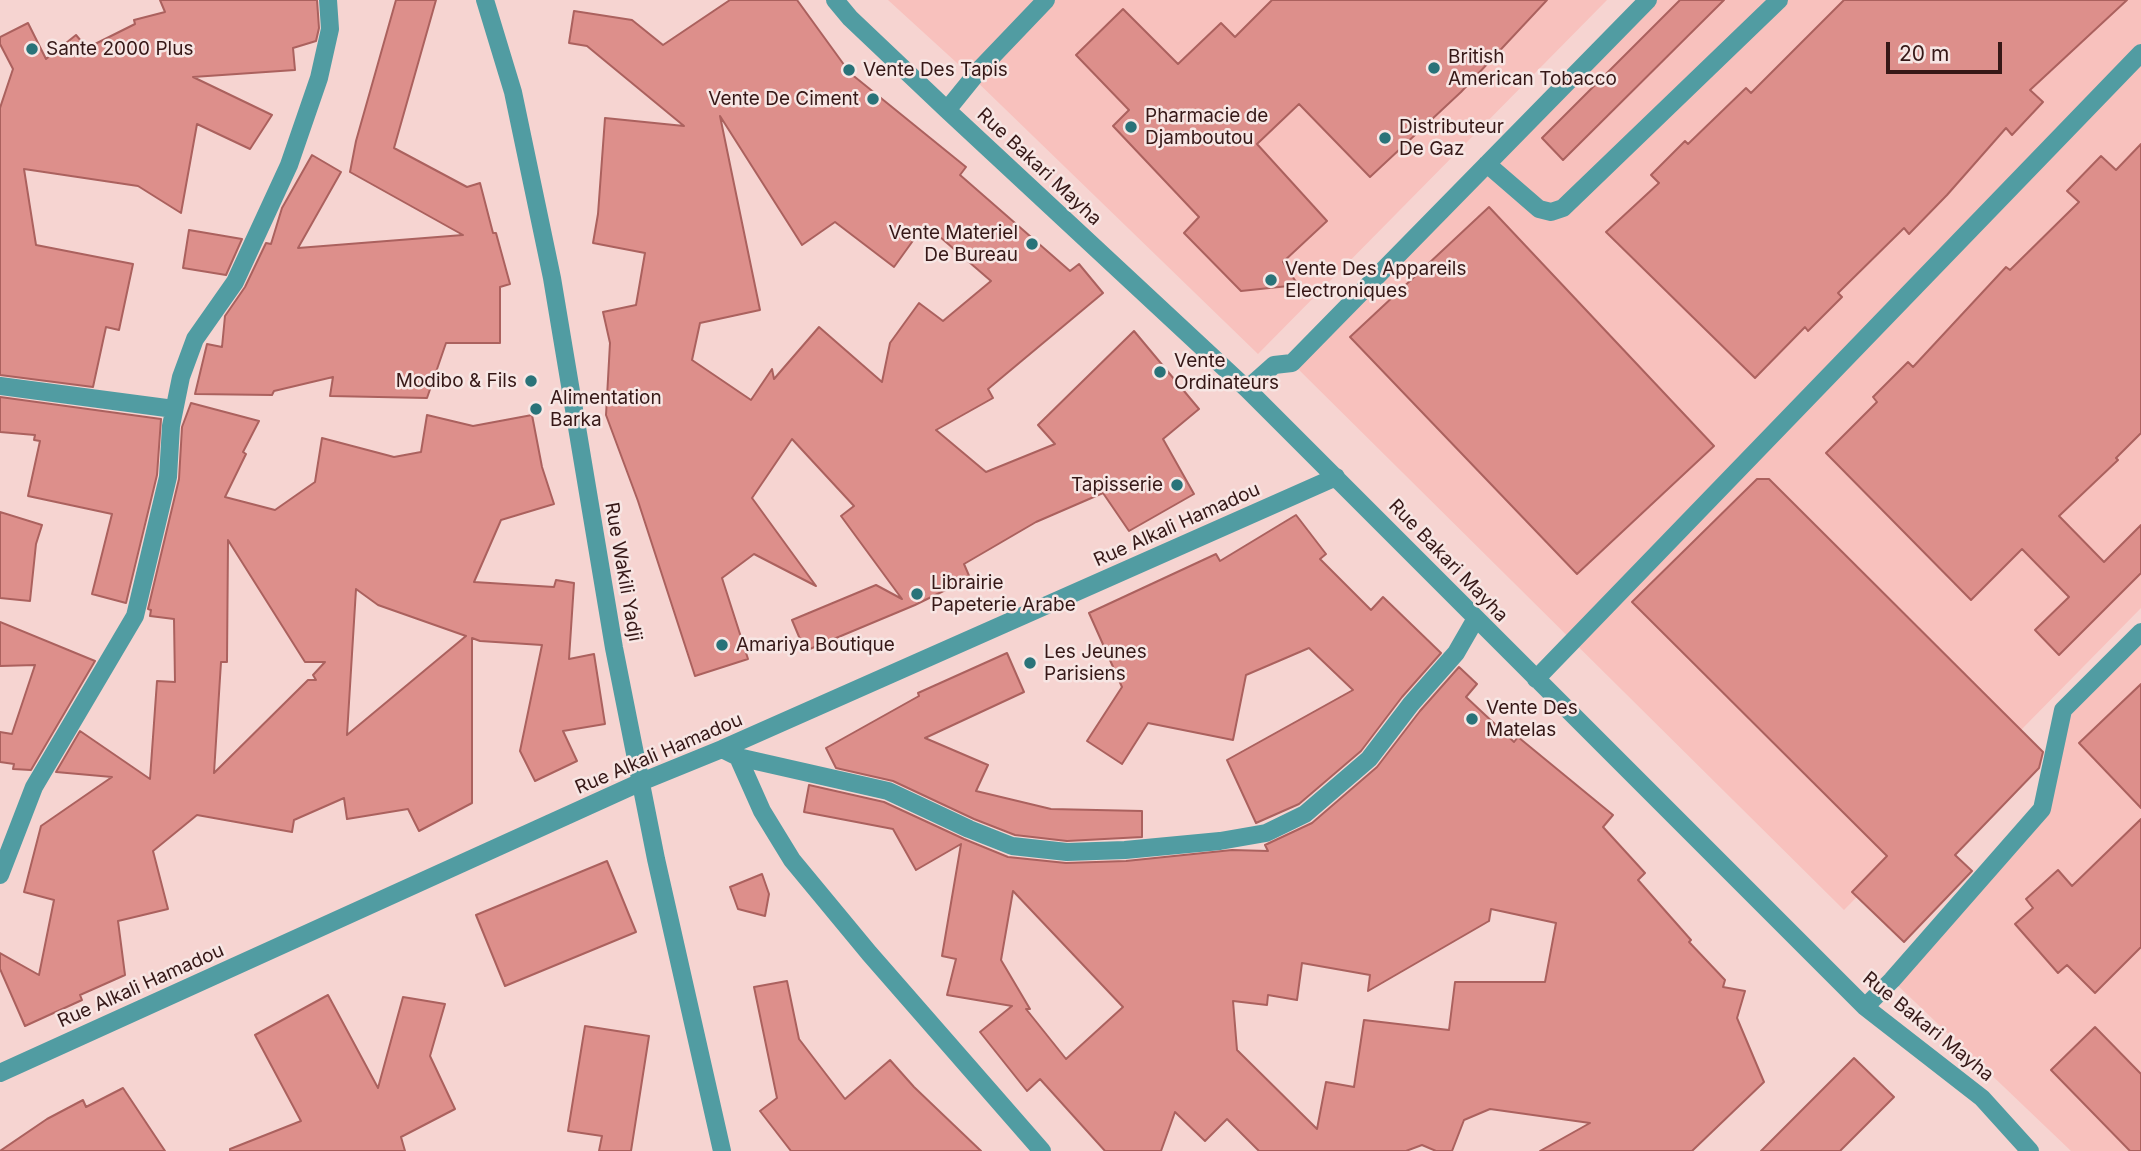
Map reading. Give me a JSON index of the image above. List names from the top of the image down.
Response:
{
  "streets": {
    "street": ["Rue Bakari Mayha", "Rue Alkali Hamadou", "Rue Wakili Yadji"]
  },
  "crossings": [
    ["Rue Bakari Mayha", "Rue Alkali Hamadou"],
    ["Rue Alkali Hamadou", "Rue Wakili Yadji"]
  ],
  "places": [
    "Sante 2000 Plus",
    "British American Tobacco",
    "Vente Des Tapis",
    "Vente De Ciment",
    "Pharmacie de Djamboutou",
    "Distributeur De Gaz",
    "Vente Materiel De Bureau",
    "Vente Des Appareils Electroniques",
    "Vente Ordinateurs",
    "Modibo & Fils",
    "Alimentation Barka",
    "Tapisserie",
    "Librairie Papeterie Arabe",
    "Amariya Boutique",
    "Les Jeunes Parisiens",
    "Vente Des Matelas"
  ],
  "scale_bar": "20 m"
}
